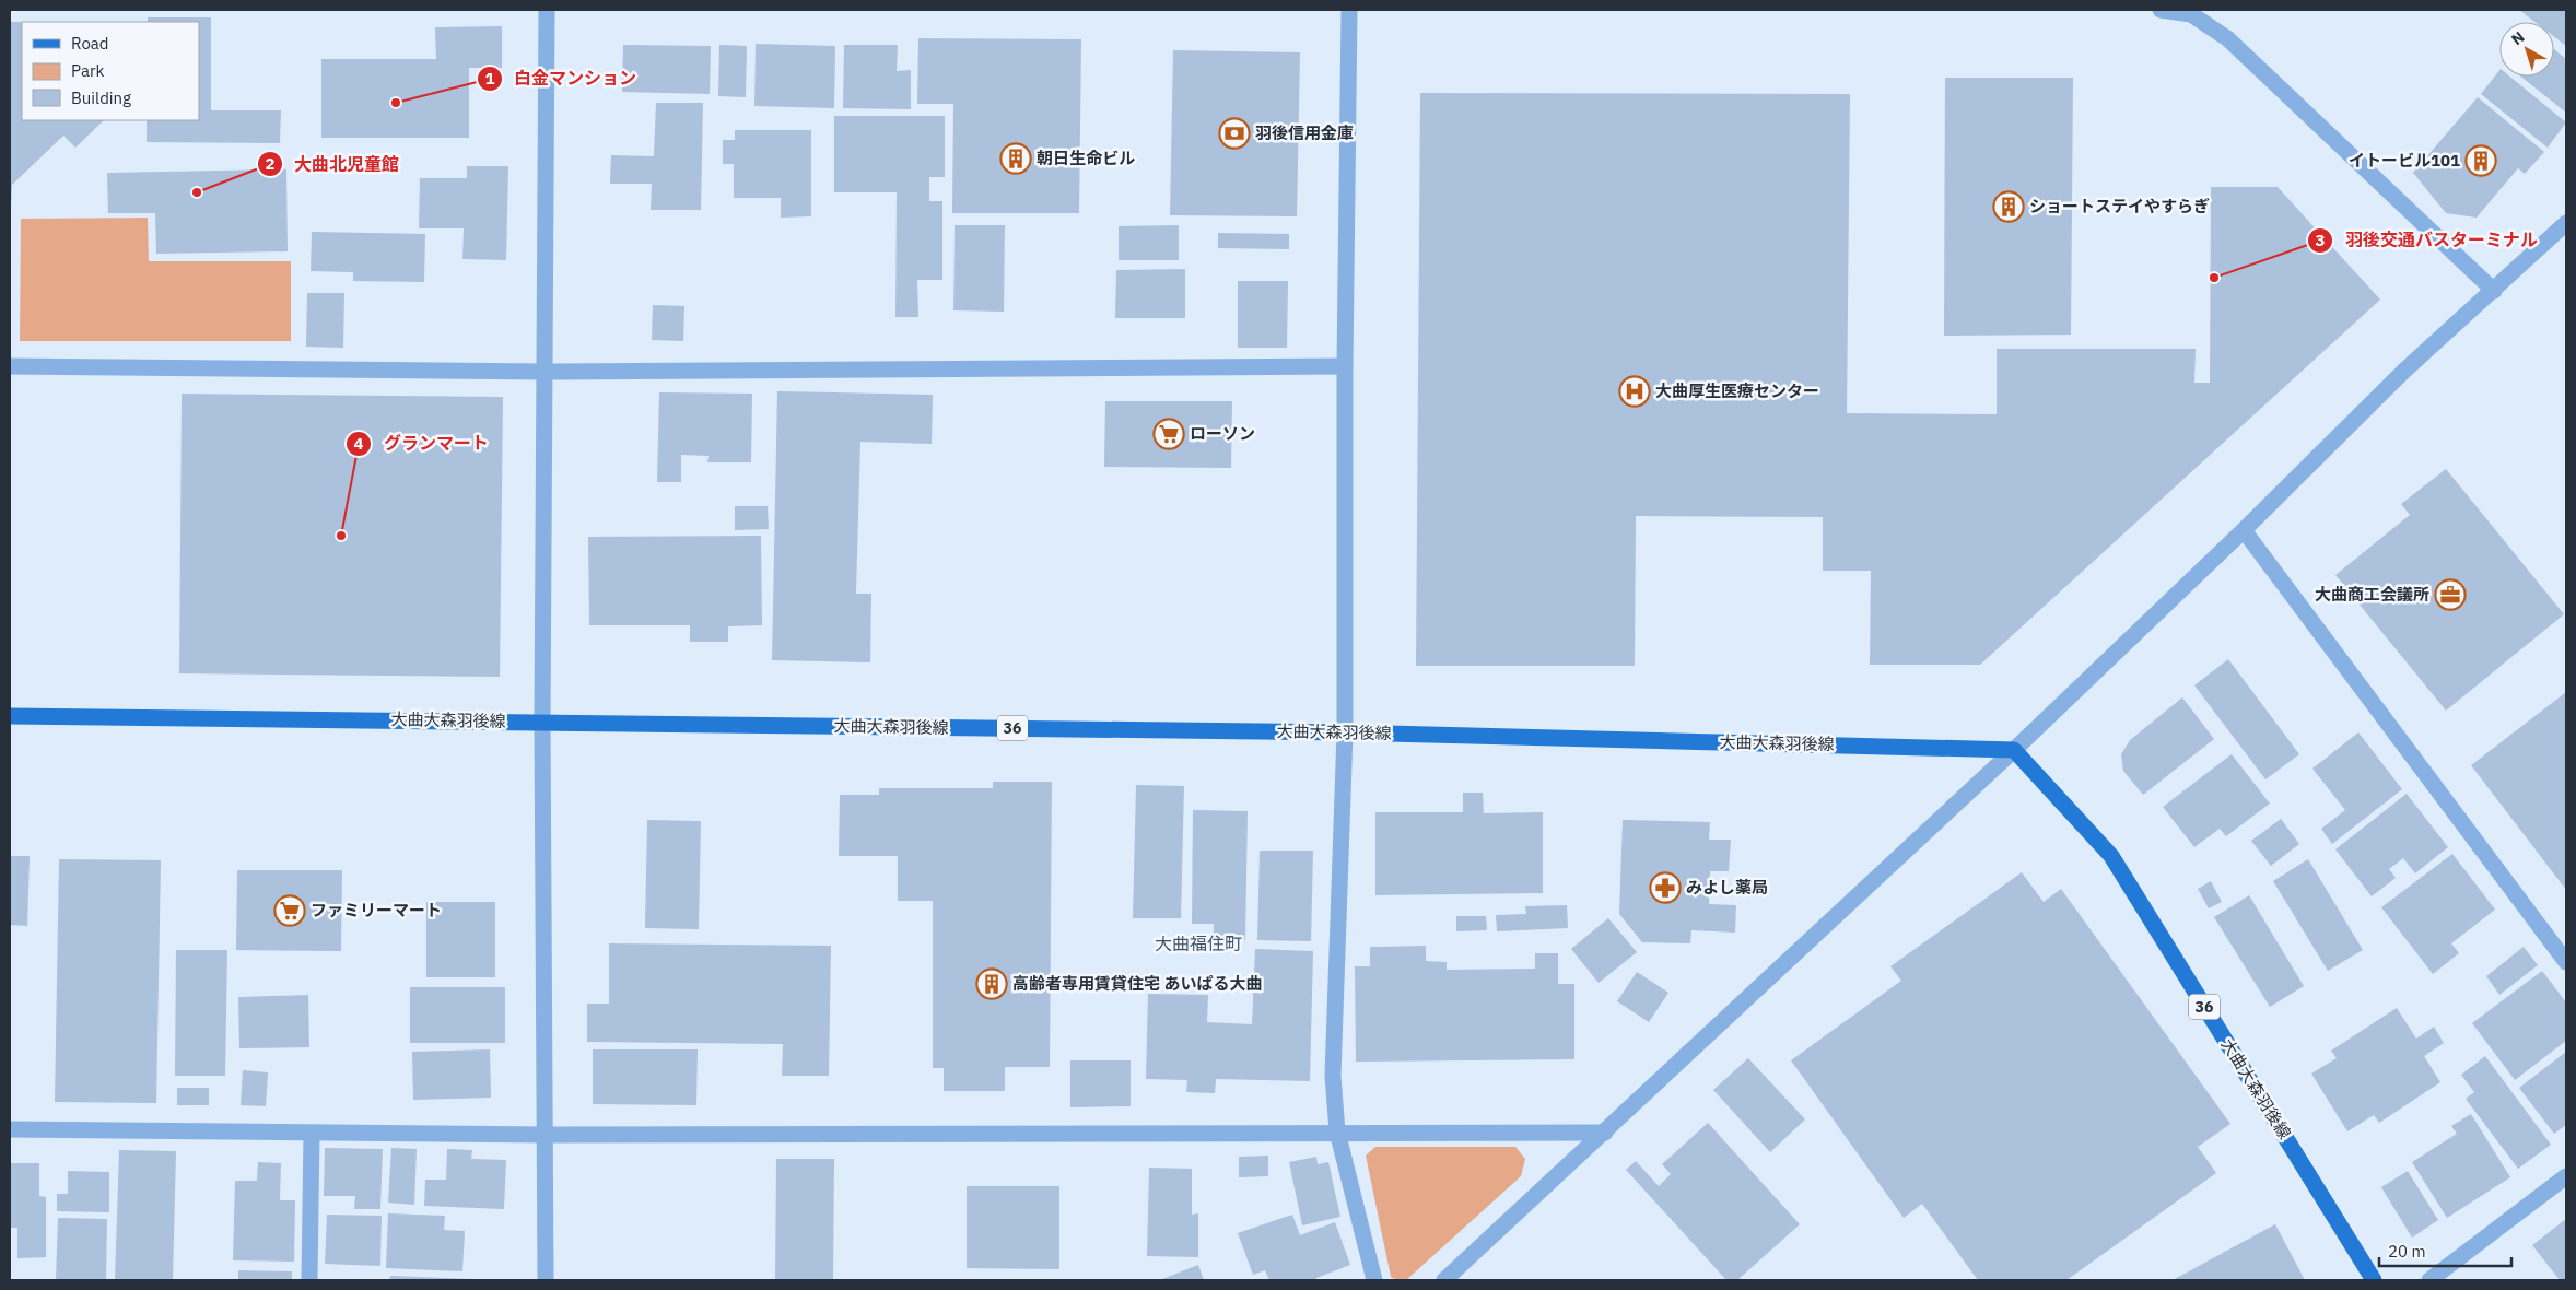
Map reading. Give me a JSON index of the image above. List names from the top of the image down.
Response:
{
  "streets": {
    "main road": ["大曲大森羽後線", "36"]
  },
  "districts": ["大曲福住町"],
  "places": {
    "other": [
      "白金マンション",
      "大曲北児童館",
      "羽後交通バスターミナル",
      "グランマート"
    ],
    "bank": ["羽後信用金庫"],
    "building": [
      "朝日生命ビル",
      "イトービル101",
      "ショートステイやすらぎ",
      "高齢者専用賃貸住宅 あいぱる大曲"
    ],
    "hospital": ["大曲厚生医療センター"],
    "supermarket": ["ローソン", "ファミリーマート"],
    "office": ["大曲商工会議所"],
    "pharmacy": ["みよし薬局"]
  },
  "legend": ["Road", "Park", "Building"],
  "scale_bar": "20 m",
  "north": "top left"
}
